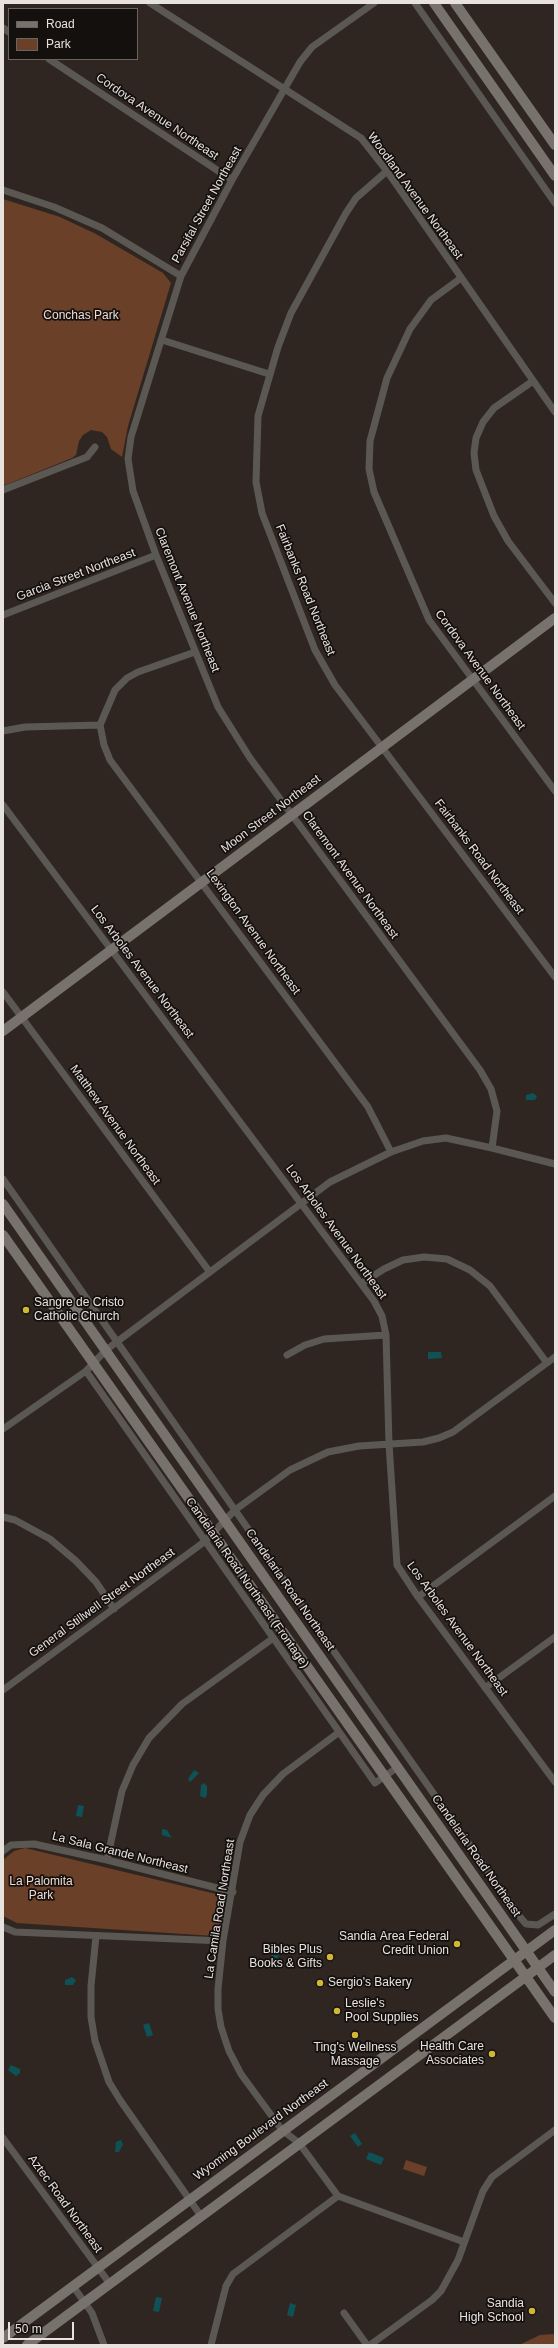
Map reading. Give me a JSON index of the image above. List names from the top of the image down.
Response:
{
  "streets": {
    "main road": ["Moon Street Northeast", "Candelaria Road Northeast", "Wyoming Boulevard Northeast"],
    "street": [
      "Cordova Avenue Northeast",
      "Woodland Avenue Northeast",
      "Parsifal Street Northeast",
      "Garcia Street Northeast",
      "Fairbanks Road Northeast",
      "Claremont Avenue Northeast",
      "Lexington Avenue Northeast",
      "Los Arboles Avenue Northeast",
      "Matthew Avenue Northeast",
      "Candelaria Road Northeast (Frontage)",
      "General Stillwell Street Northeast",
      "La Sala Grande Northeast",
      "La Camila Road Northeast",
      "Aztec Road Northeast"
    ]
  },
  "crossings": [
    ["Cordova Avenue Northeast", "Woodland Avenue Northeast"],
    ["Cordova Avenue Northeast", "Parsifal Street Northeast"],
    ["Cordova Avenue Northeast", "Moon Street Northeast"],
    ["Woodland Avenue Northeast", "Parsifal Street Northeast"],
    ["Woodland Avenue Northeast", "Fairbanks Road Northeast"],
    ["Parsifal Street Northeast", "Claremont Avenue Northeast"],
    ["Garcia Street Northeast", "Claremont Avenue Northeast"],
    ["Fairbanks Road Northeast", "Moon Street Northeast"],
    ["Claremont Avenue Northeast", "Moon Street Northeast"],
    ["Moon Street Northeast", "Lexington Avenue Northeast"],
    ["Moon Street Northeast", "Los Arboles Avenue Northeast"],
    ["Moon Street Northeast", "Matthew Avenue Northeast"],
    ["Los Arboles Avenue Northeast", "General Stillwell Street Northeast"],
    ["Candelaria Road Northeast (Frontage)", "General Stillwell Street Northeast"],
    ["Candelaria Road Northeast (Frontage)", "La Camila Road Northeast"],
    ["Candelaria Road Northeast", "General Stillwell Street Northeast"],
    ["Candelaria Road Northeast", "Wyoming Boulevard Northeast"],
    ["La Sala Grande Northeast", "La Camila Road Northeast"],
    ["La Camila Road Northeast", "Wyoming Boulevard Northeast"],
    ["Wyoming Boulevard Northeast", "Aztec Road Northeast"]
  ],
  "parks": ["Conchas Park", "La Palomita Park"],
  "places": [
    "Sangre de Cristo Catholic Church",
    "Sandia Area Federal Credit Union",
    "Bibles Plus Books & Gifts",
    "Sergio's Bakery",
    "Leslie's Pool Supplies",
    "Ting's Wellness Massage",
    "Health Care Associates",
    "Sandia High School"
  ],
  "legend": ["Road", "Park"],
  "scale_bar": "50 m"
}
